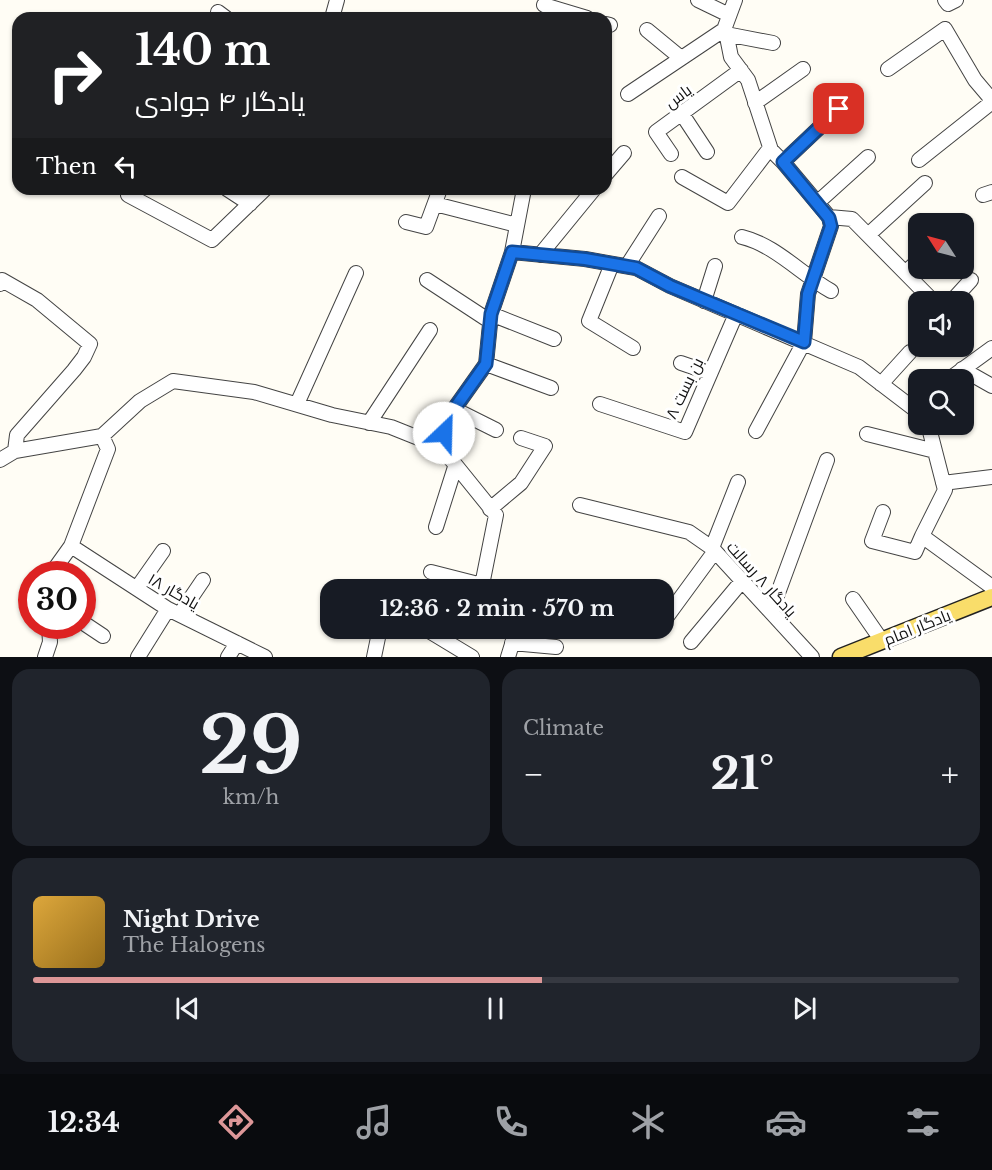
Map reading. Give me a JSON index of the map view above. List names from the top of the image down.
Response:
{
  "streets": {
    "main road": ["یادگار امام"],
    "street": [
      "یاس",
      "بن بست ۸",
      "یادگار ۸ رسالت",
      "یادگار ۱۸"
    ]
  },
  "north": "top left",
  "page": {
    "turn": ["140 m", "یادگار ۴ جوادی"],
    "then": "Then",
    "limit": "30",
    "trip": "12:36 · 2 min · 570 m",
    "tile": [
      ["29", "km/h"],
      "Climate"
    ],
    "heat": ["−", "21°", "+"],
    "song": ["Night Drive", "The Halogens"],
    "tabs": "12:34"
  }
}
